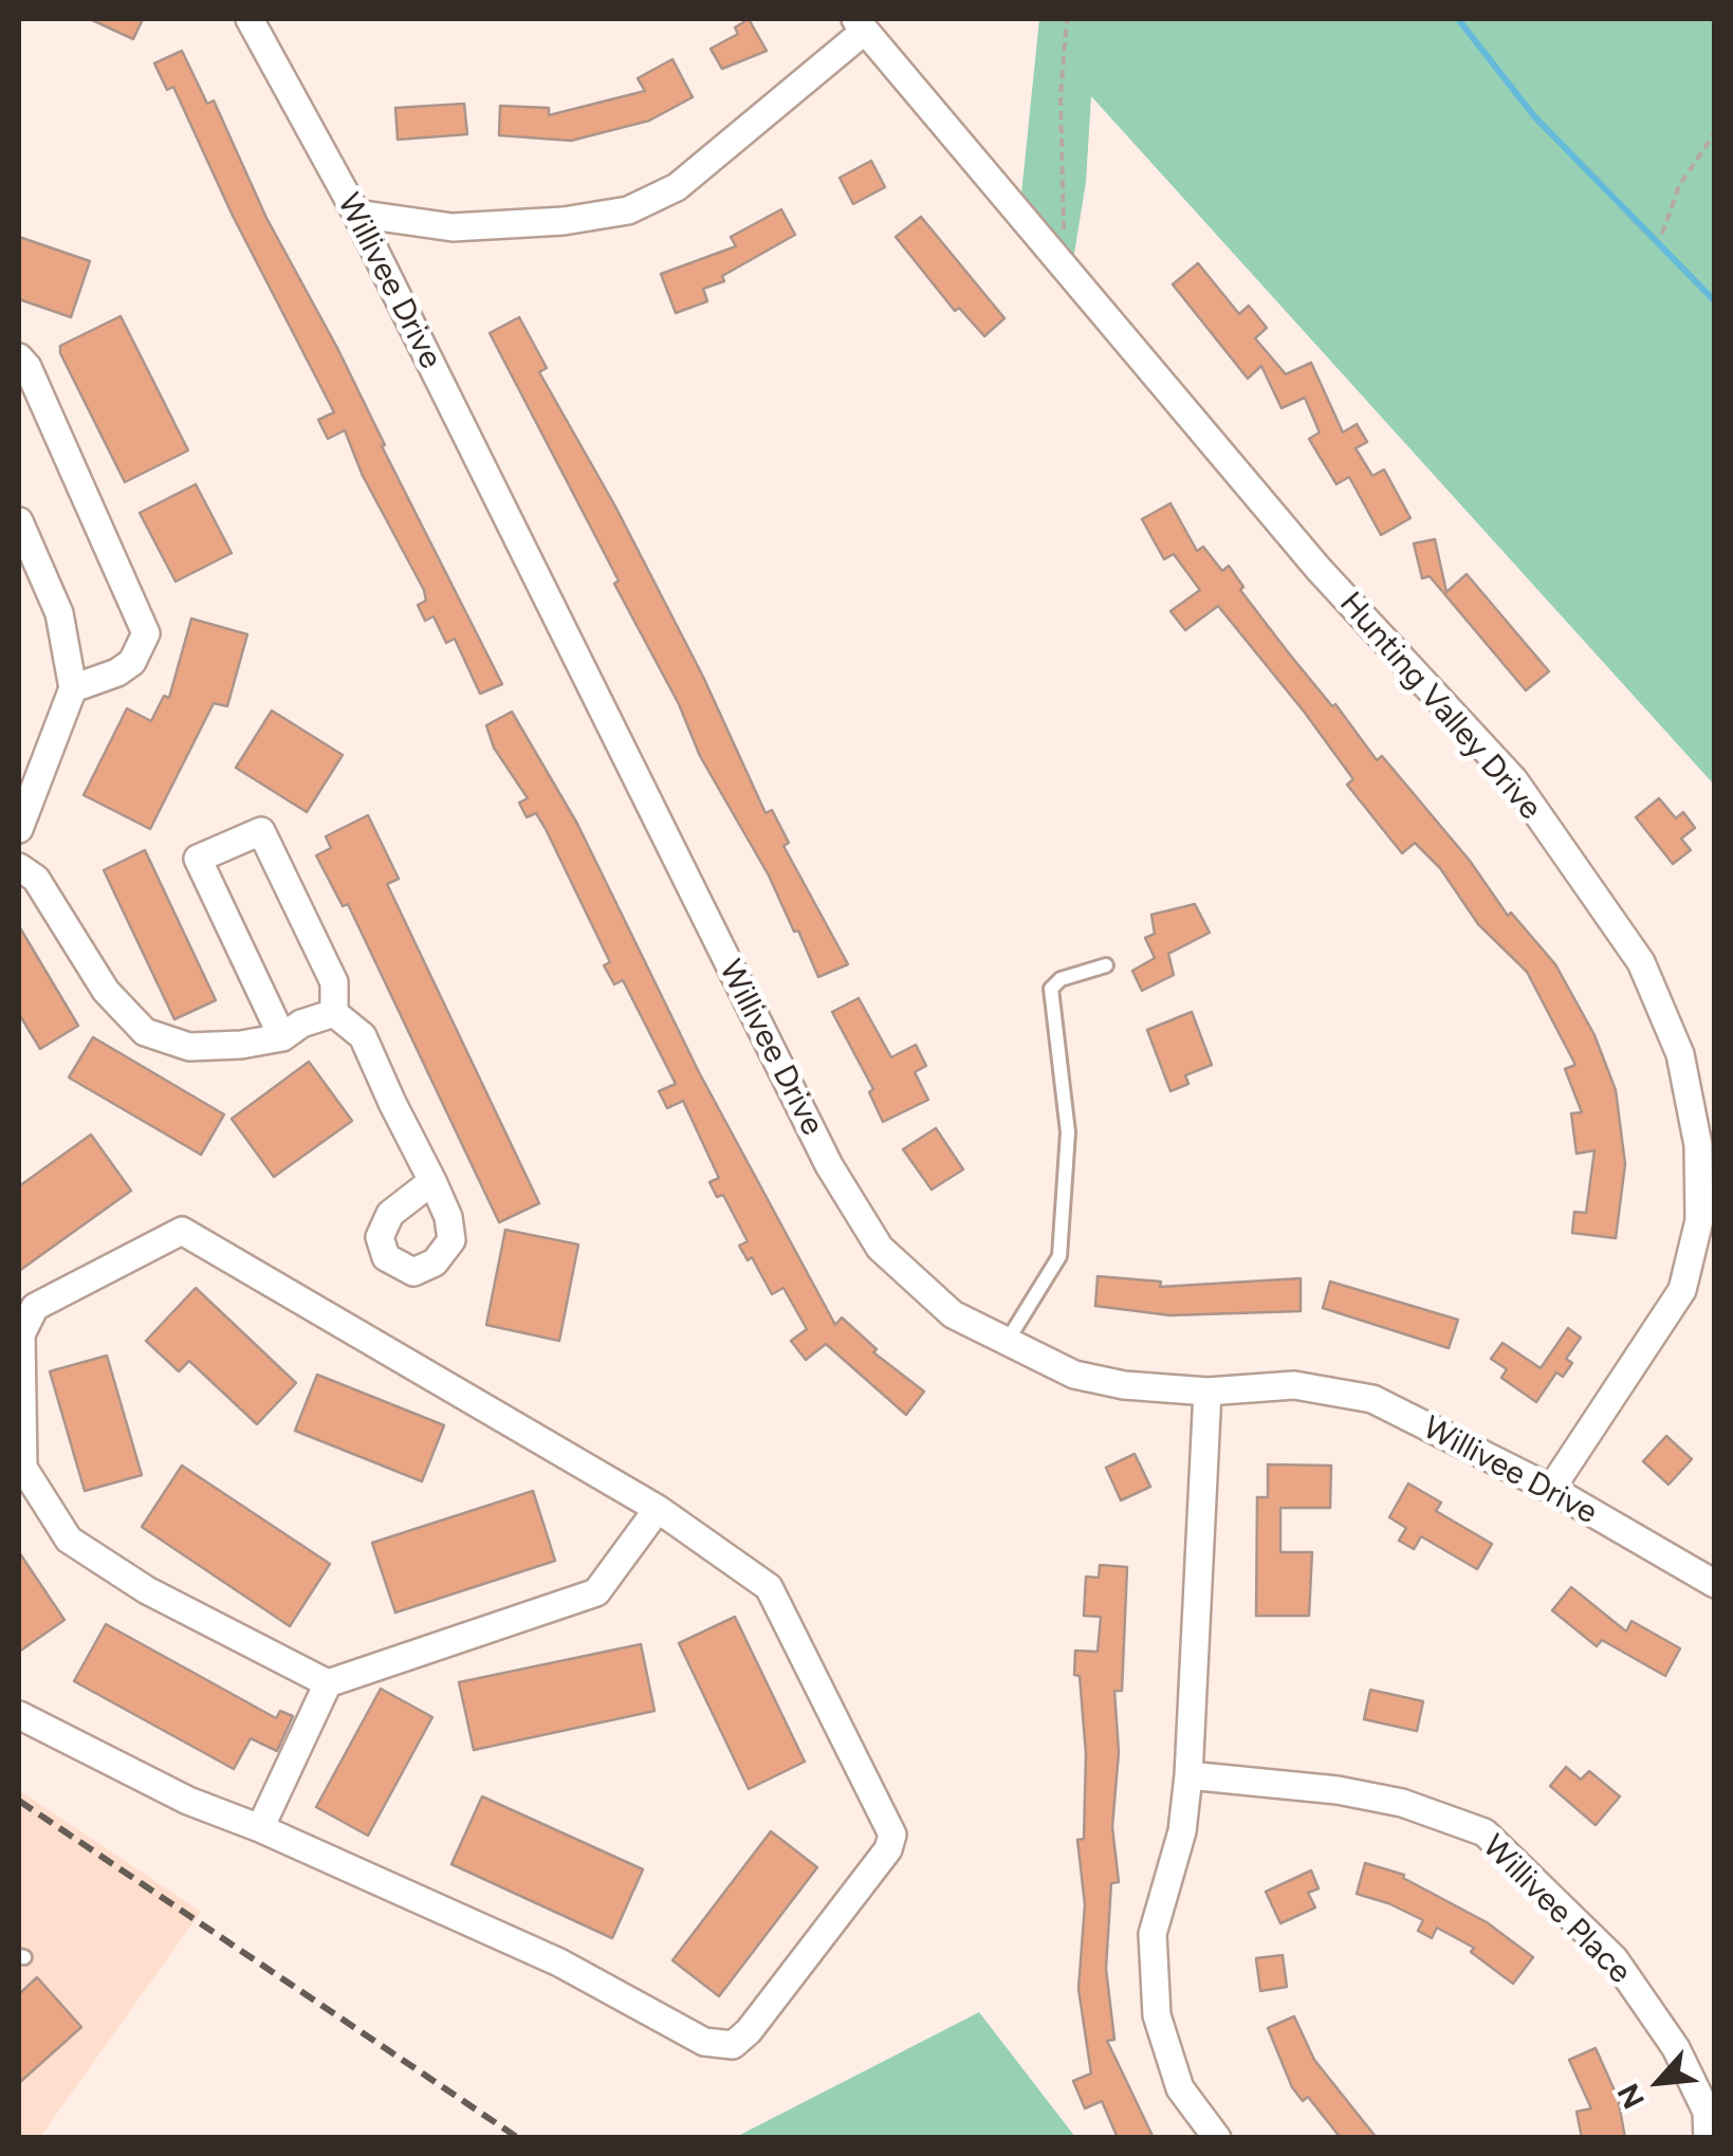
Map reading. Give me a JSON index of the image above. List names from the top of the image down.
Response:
{
  "streets": {
    "street": ["Willivee Drive", "Hunting Valley Drive", "Willivee Place"]
  },
  "crossings": [
    ["Willivee Drive", "Hunting Valley Drive"]
  ],
  "north": "bottom left"
}
